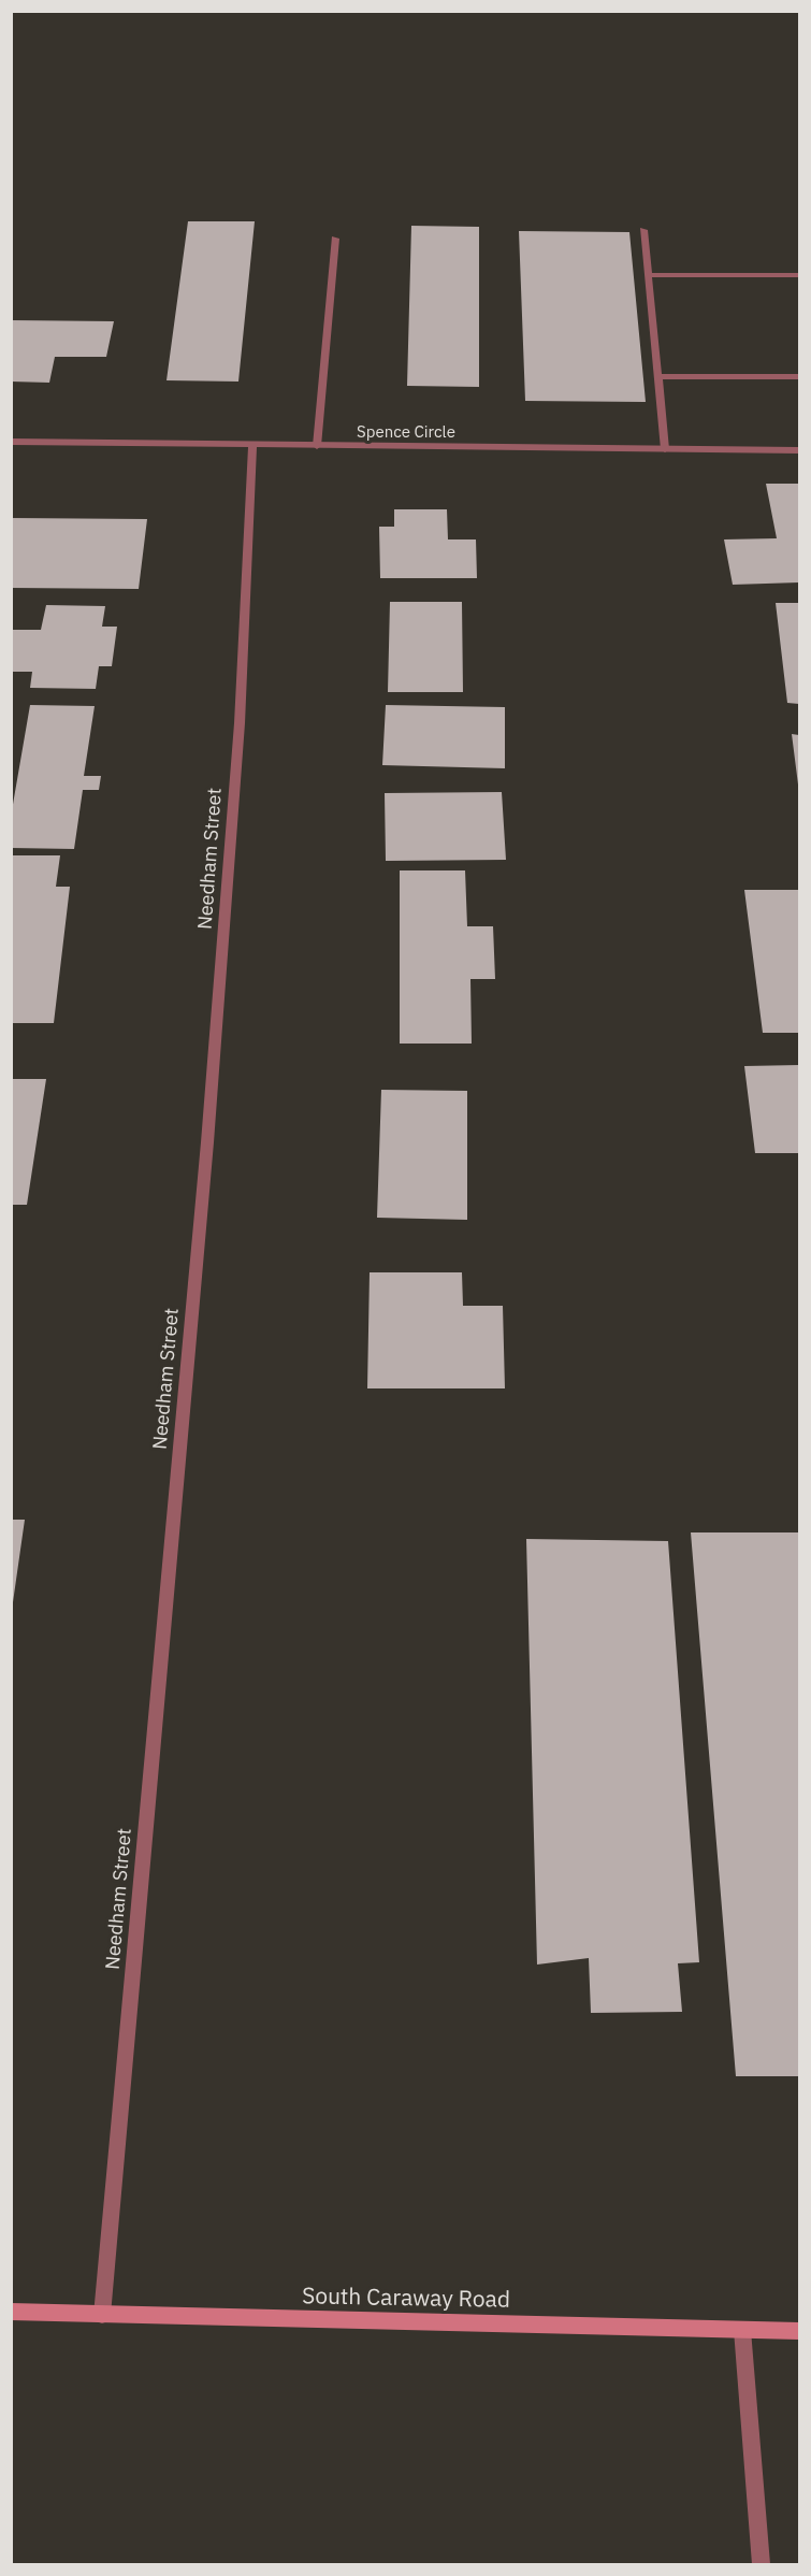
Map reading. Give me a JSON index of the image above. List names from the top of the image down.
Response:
{
  "streets": {
    "main road": ["South Caraway Road"],
    "street": ["Spence Circle", "Needham Street"]
  },
  "crossings": [
    ["Spence Circle", "Needham Street"],
    ["Needham Street", "South Caraway Road"]
  ]
}
